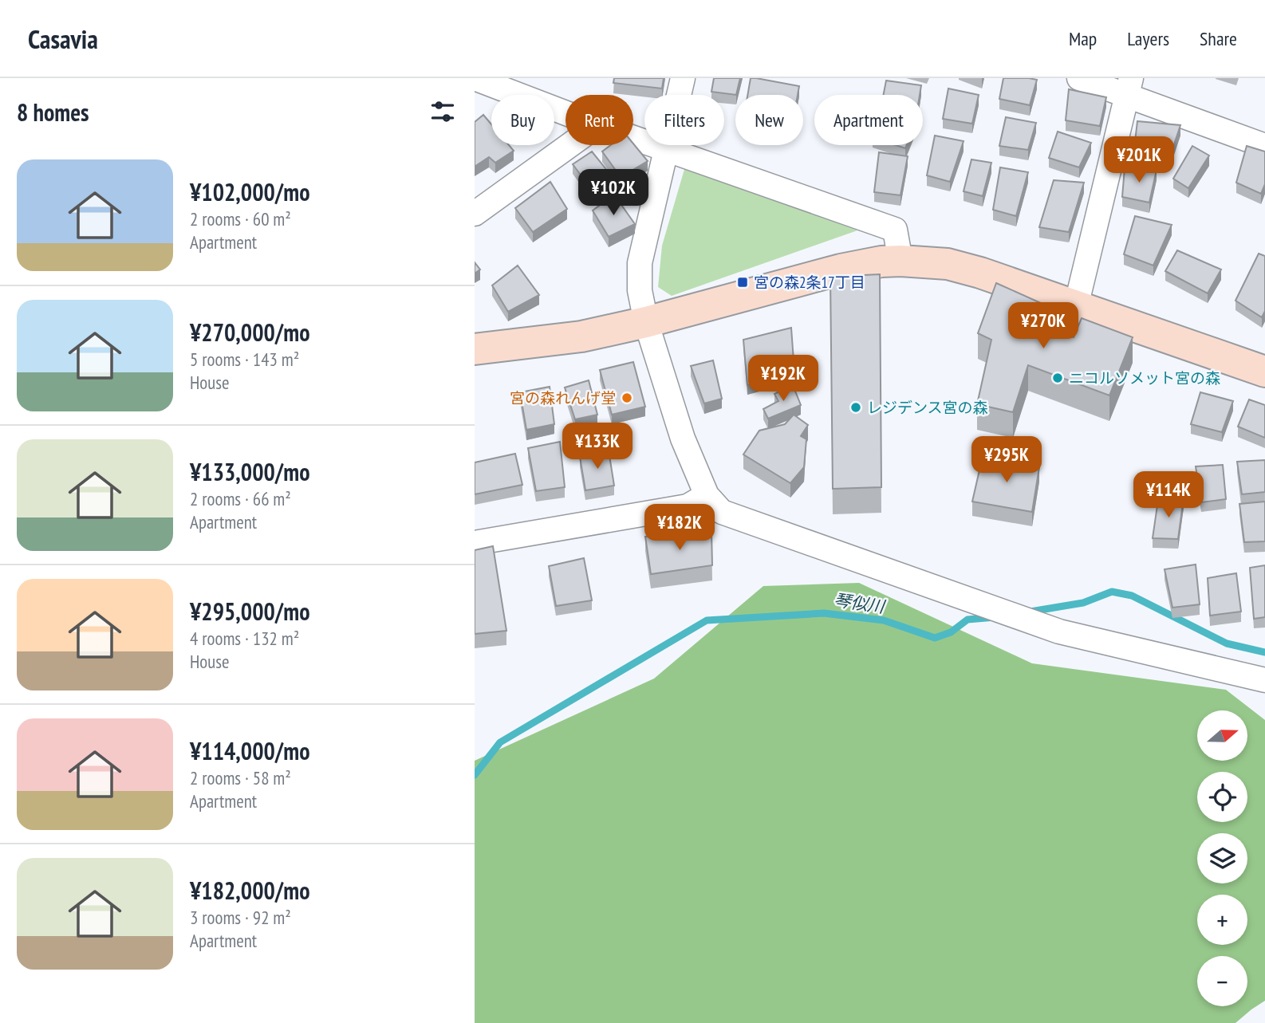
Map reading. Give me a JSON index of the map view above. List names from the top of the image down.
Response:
{
  "water": ["琴似川"],
  "places": {
    "transit": ["宮の森2条17丁目"],
    "other": ["ニコルソメット宮の森", "宮の森れんげ堂", "レジデンス宮の森"]
  },
  "north": "right",
  "page": {
    "header": "Casavia",
    "nav": ["Map", "Layers", "Share"],
    "heading": "8 homes",
    "chip": [
      "Buy",
      "Rent",
      "Filters",
      "New",
      "Apartment"
    ],
    "price": [
      "¥201K",
      "¥102K",
      "¥270K",
      "¥192K",
      "¥133K",
      "¥295K",
      "¥114K",
      "¥182K"
    ],
    "list": [
      {
        "name": "¥102,000/mo",
        "note": "2 rooms · 60 m² · Apartment"
      },
      {
        "name": "¥270,000/mo",
        "note": "5 rooms · 143 m² · House"
      },
      {
        "name": "¥133,000/mo",
        "note": "2 rooms · 66 m² · Apartment"
      },
      {
        "name": "¥295,000/mo",
        "note": "4 rooms · 132 m² · House"
      },
      {
        "name": "¥114,000/mo",
        "note": "2 rooms · 58 m² · Apartment"
      },
      {
        "name": "¥182,000/mo",
        "note": "3 rooms · 92 m² · Apartment"
      }
    ],
    "map_buttons": ["+", "−"]
  }
}
